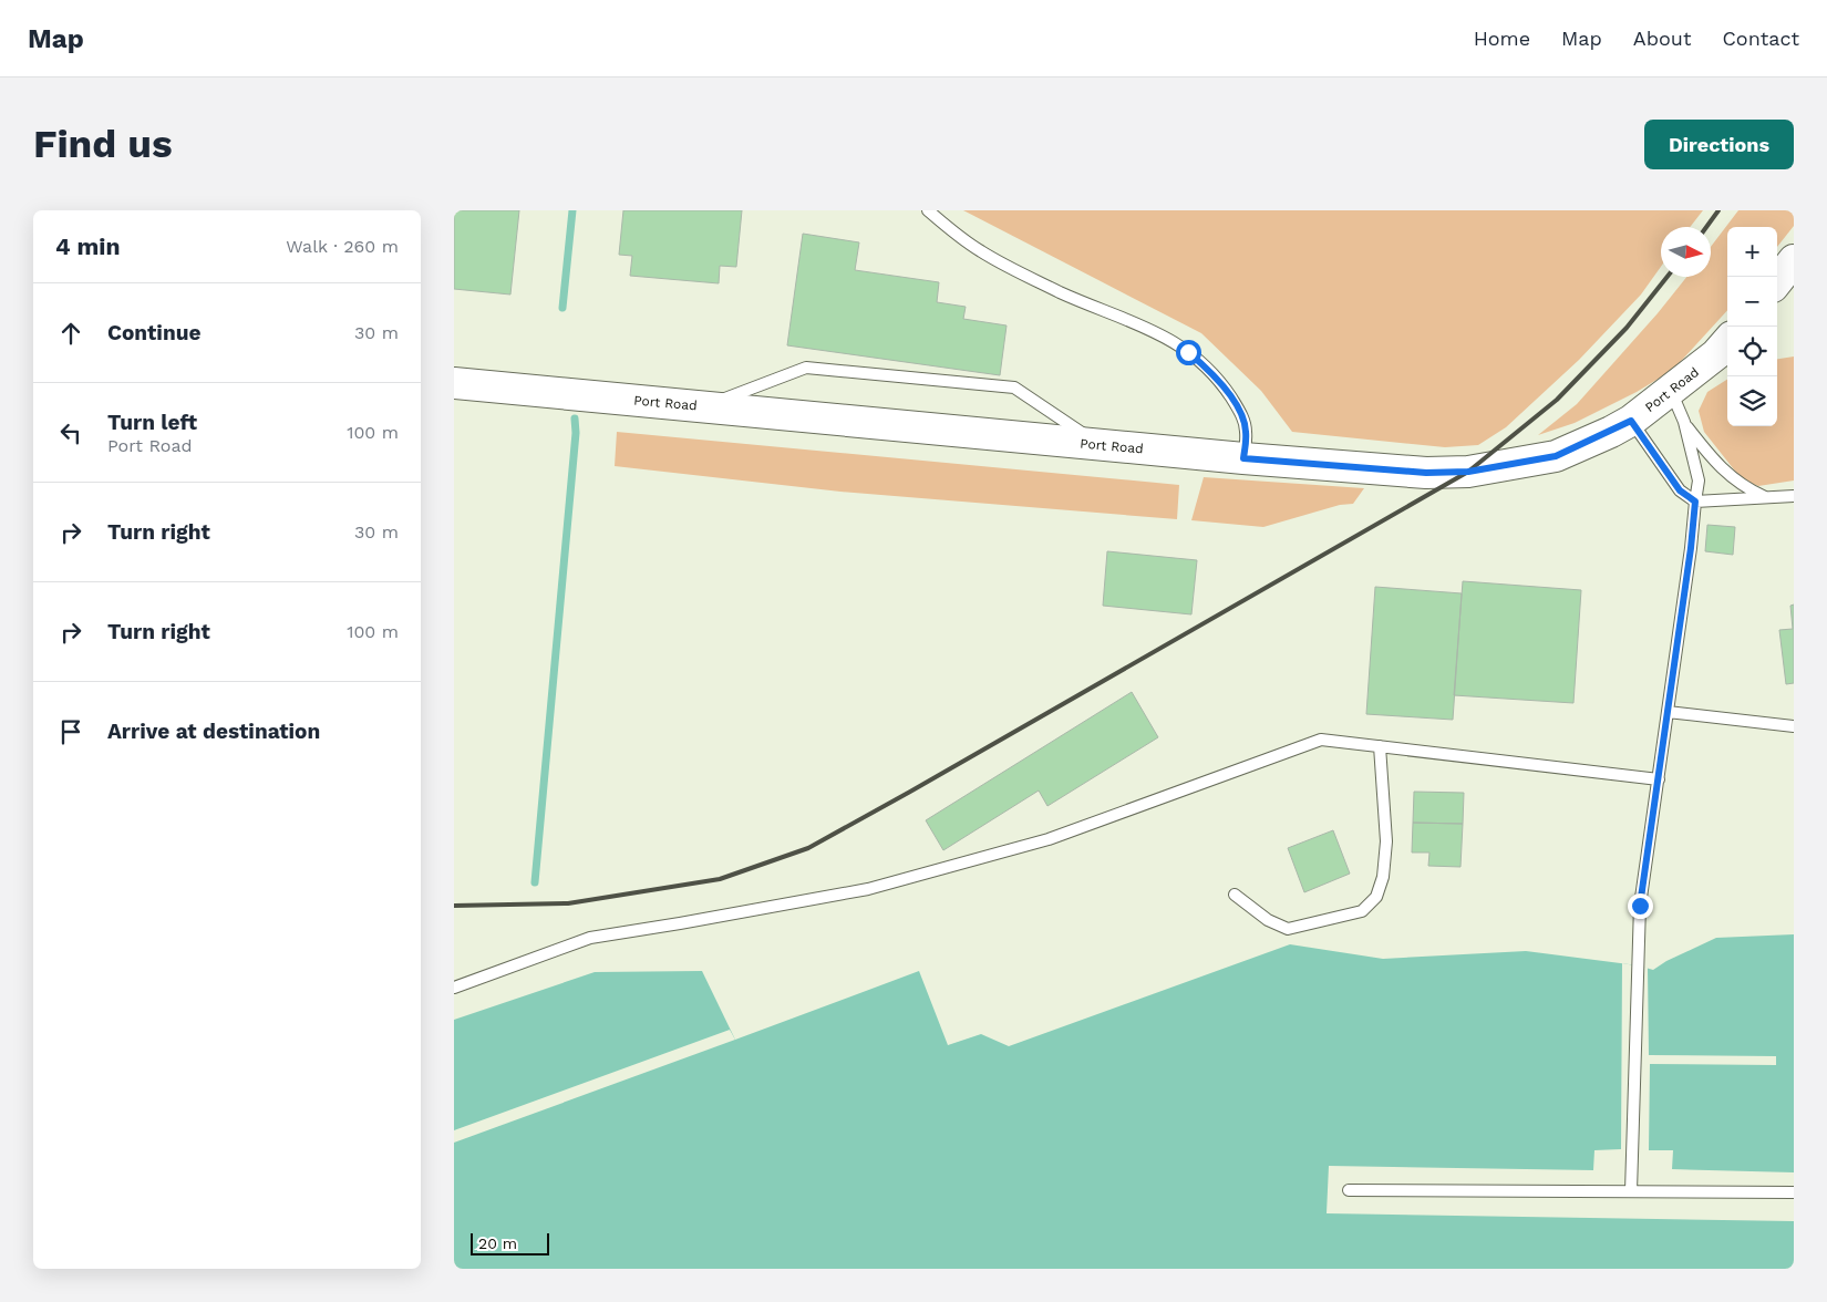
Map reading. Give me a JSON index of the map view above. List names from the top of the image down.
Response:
{
  "streets": {
    "main road": ["Port Road"]
  },
  "scale_bar": "20 m",
  "north": "right",
  "page": {
    "header": "Map",
    "nav": [
      "Home",
      "Map",
      "About",
      "Contact"
    ],
    "buttons": "Directions",
    "title": "Find us",
    "heading": ["4 min", "Walk · 260 m"],
    "map_buttons": ["+", "−"],
    "list": [
      ["Continue", "30 m"],
      ["Turn left", "Port Road", "100 m"],
      ["Turn right", "30 m"],
      ["Turn right", "100 m"],
      "Arrive at destination"
    ],
    "scale": "20 m"
  }
}
